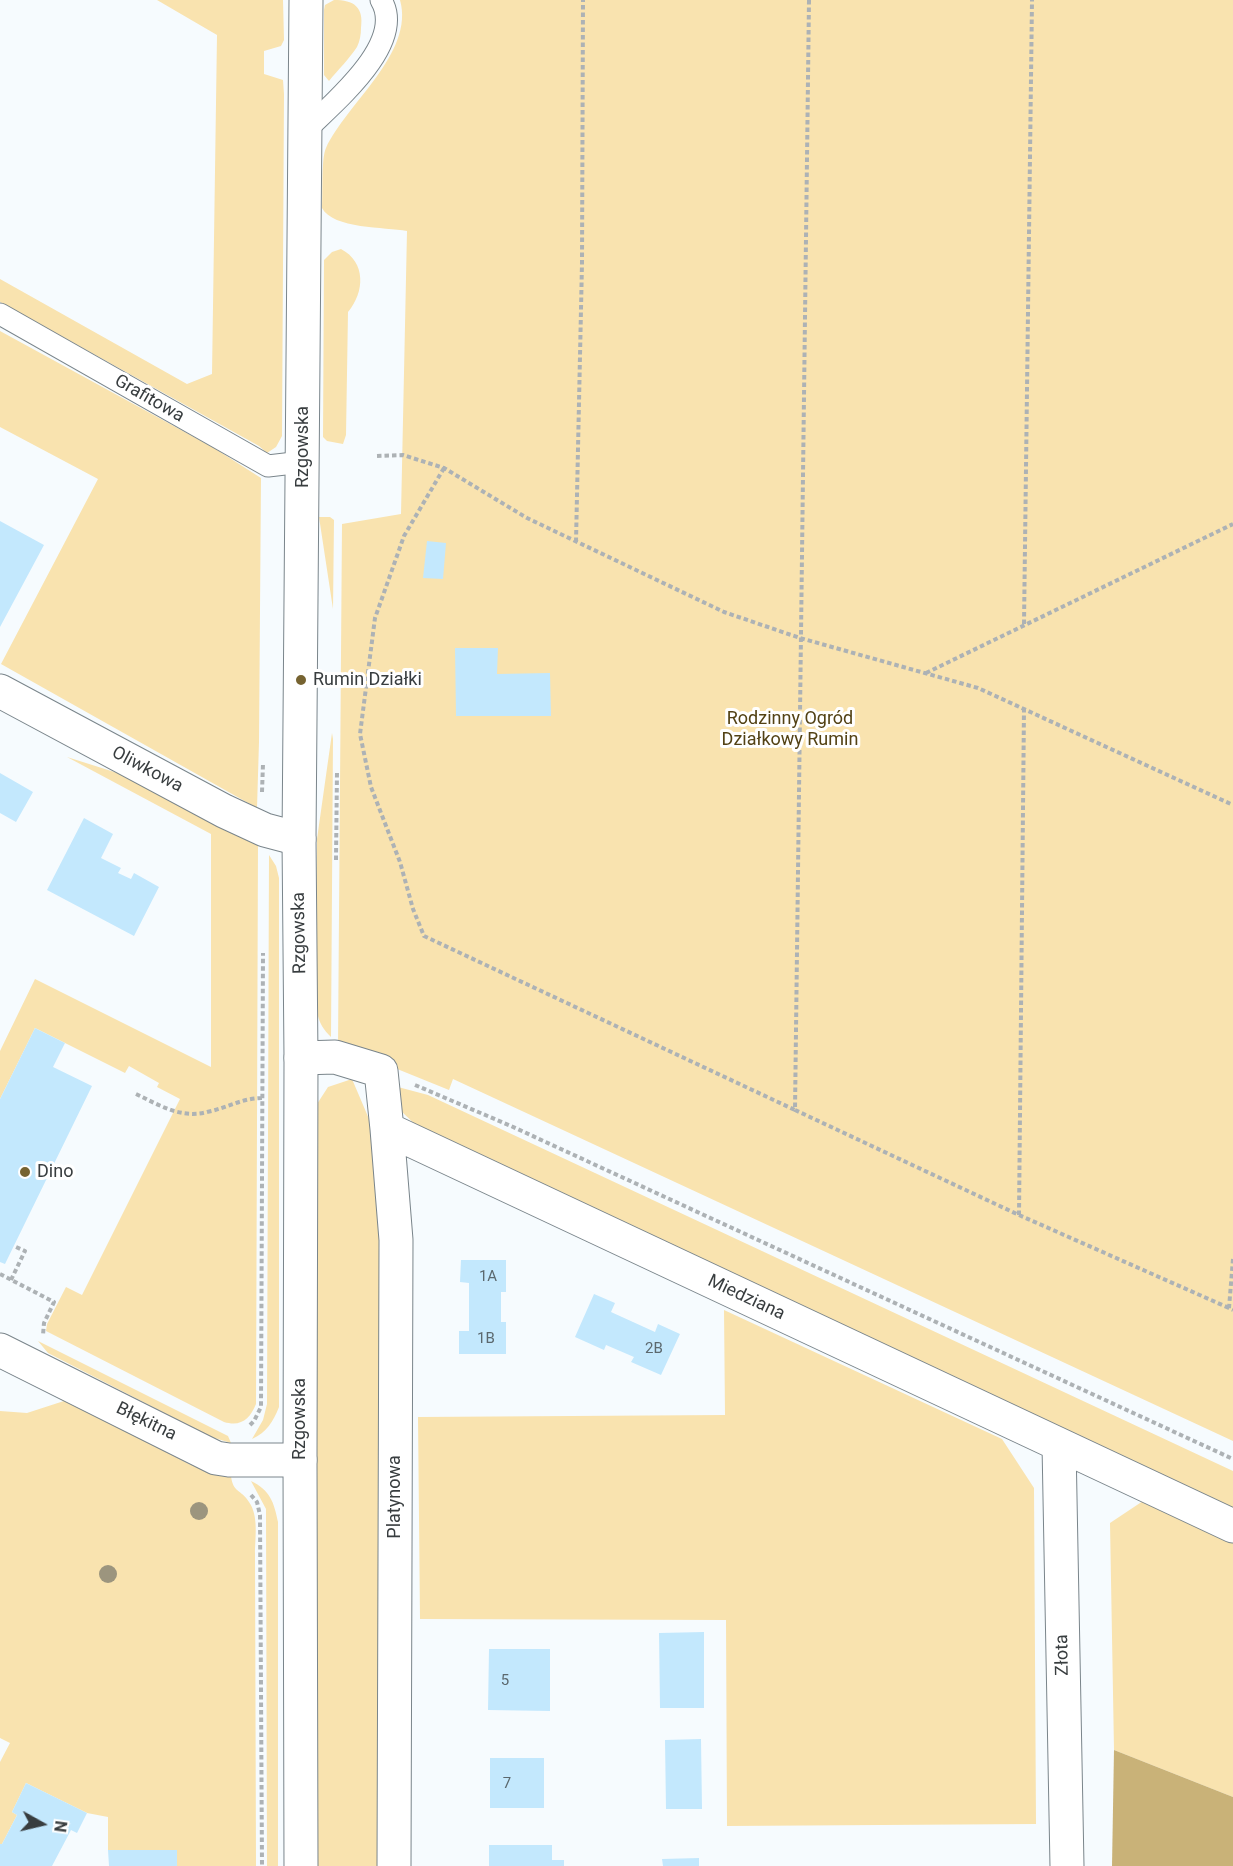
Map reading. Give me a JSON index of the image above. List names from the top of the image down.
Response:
{
  "streets": {
    "street": [
      "Rzgowska",
      "Oliwkowa",
      "Miedziana",
      "Błękitna",
      "Platynowa",
      "Złota"
    ],
    "lane": ["Grafitowa"]
  },
  "crossings": [
    ["Grafitowa", "Rzgowska"],
    ["Rzgowska", "Oliwkowa"],
    ["Rzgowska", "Błękitna"],
    ["Miedziana", "Platynowa"],
    ["Miedziana", "Złota"]
  ],
  "parks": ["Rodzinny Ogród Działkowy Rumin"],
  "places": ["Rumin Działki", "Dino"],
  "house_numbers": [
    "1A",
    "1B",
    "2B",
    "5",
    "7"
  ],
  "north": "right"
}
